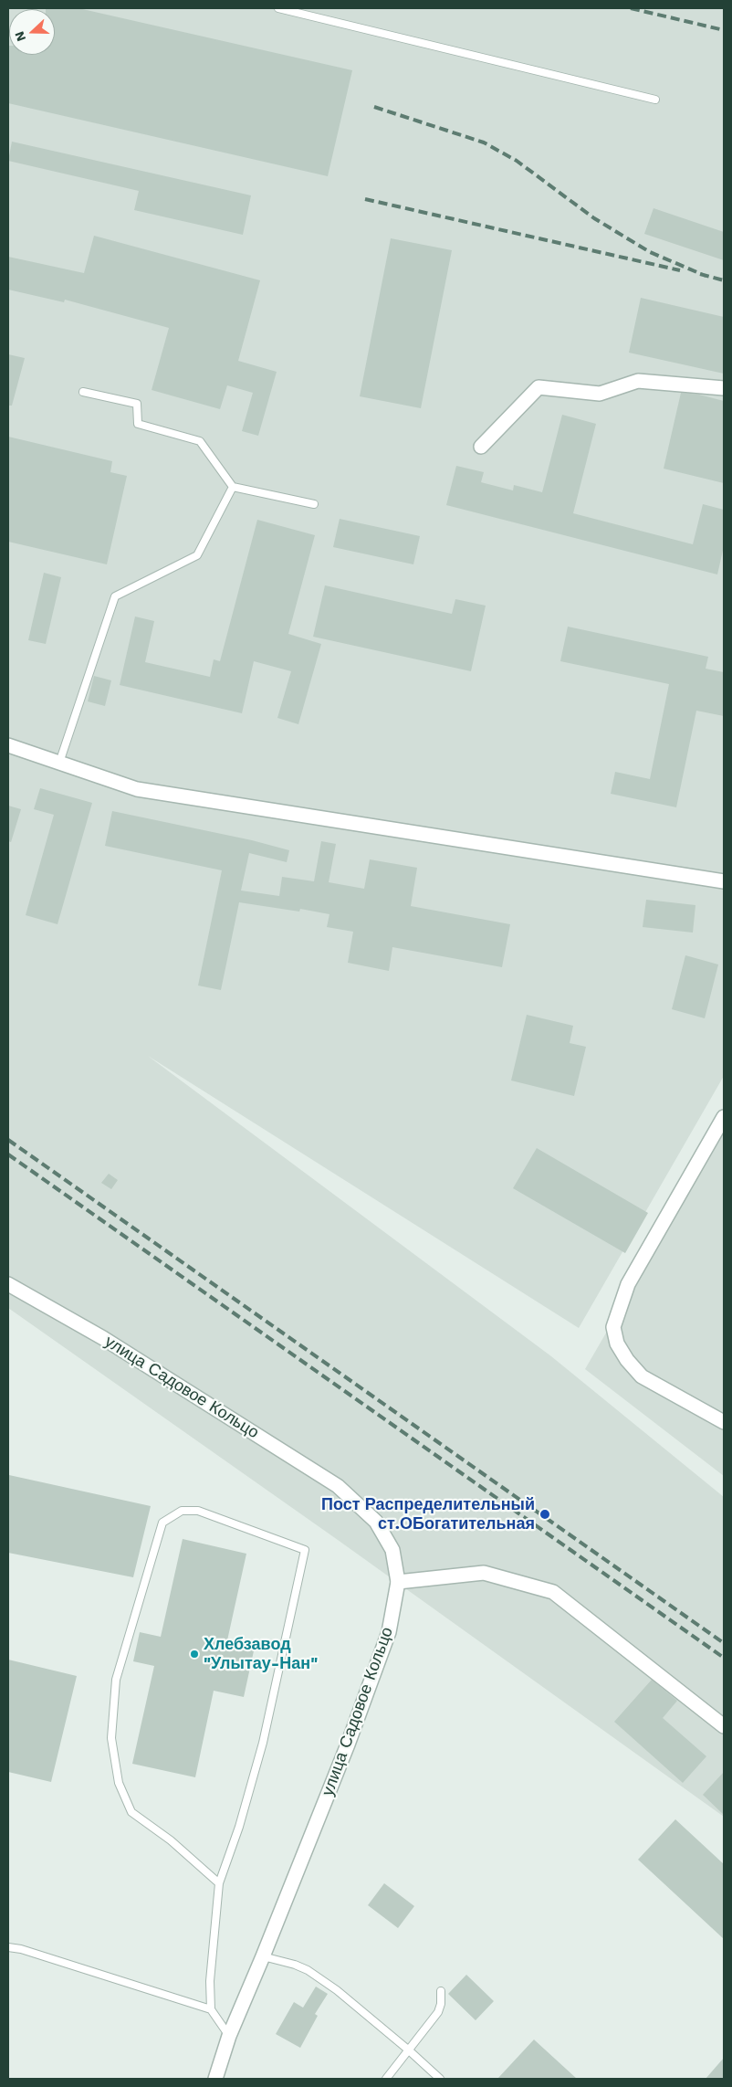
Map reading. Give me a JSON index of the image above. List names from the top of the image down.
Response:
{
  "streets": {
    "street": ["улица Садовое Кольцо"]
  },
  "places": ["Пост Распределительный ст.ОБогатительная", "Хлебзавод \"Улытау-Нан\""],
  "north": "left"
}
